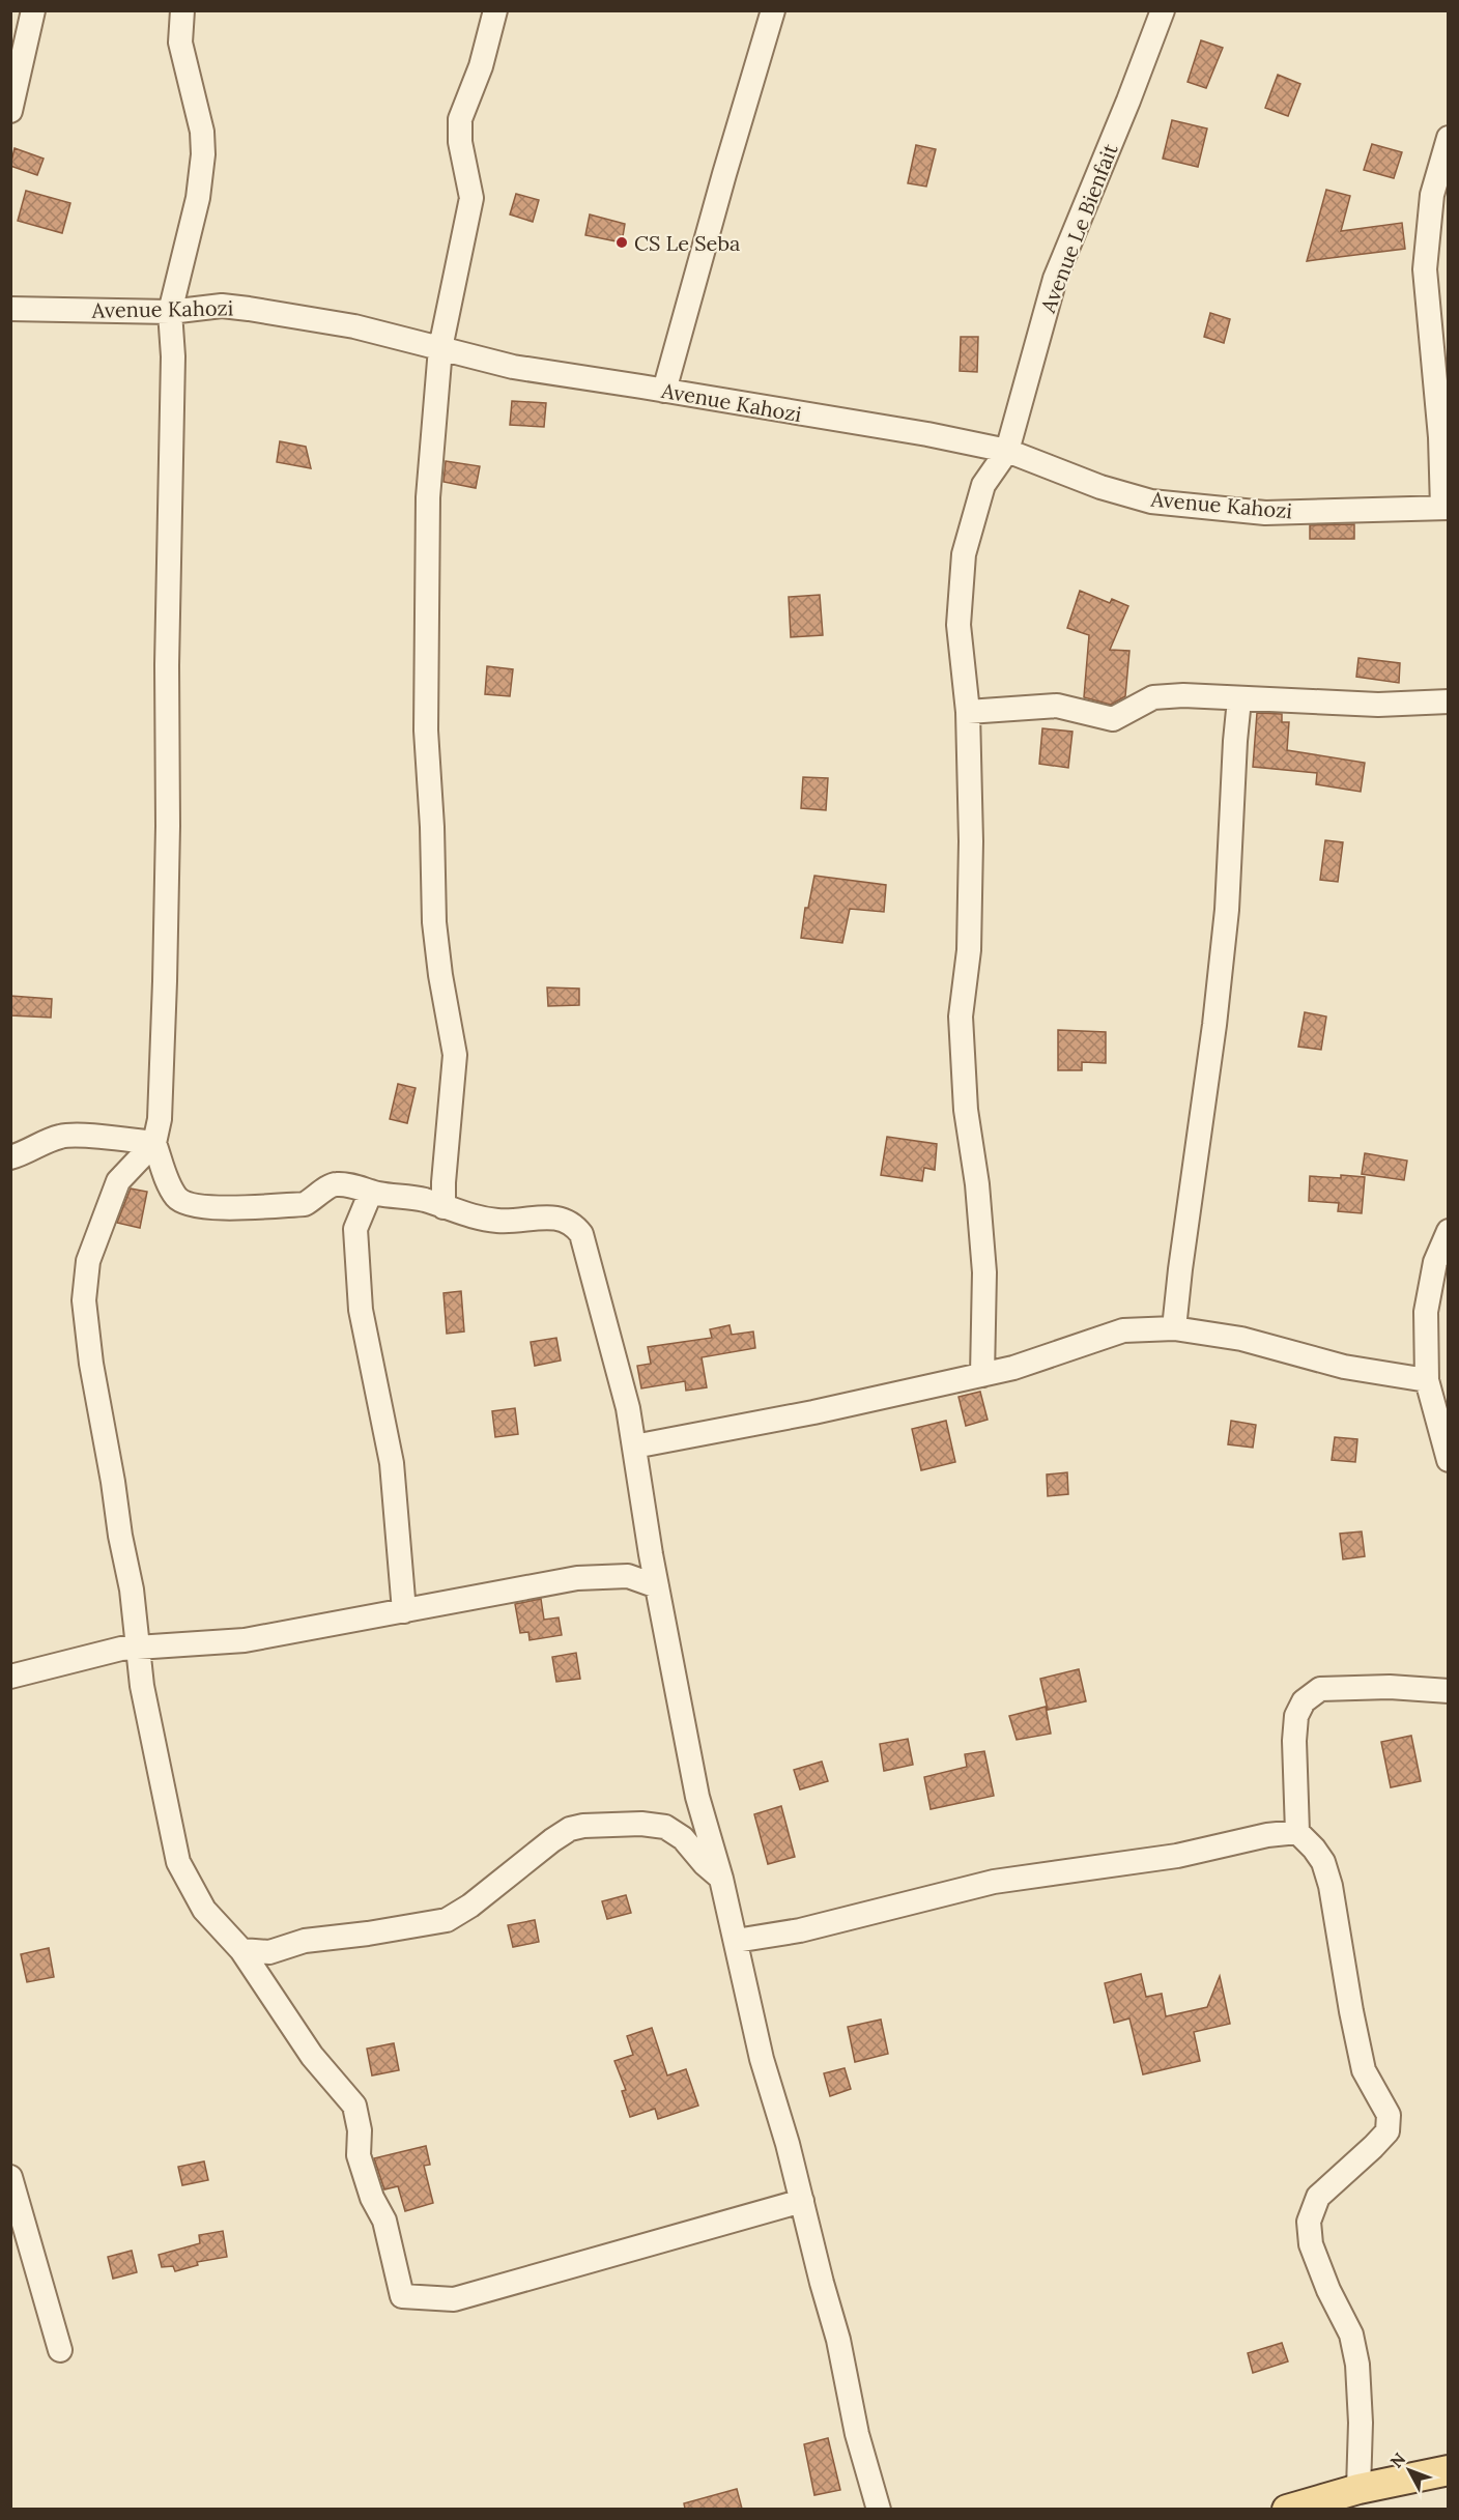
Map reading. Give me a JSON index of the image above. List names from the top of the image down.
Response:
{
  "streets": {
    "street": ["Avenue Le Bienfait", "Avenue Kahozi"]
  },
  "crossings": [
    ["Avenue Le Bienfait", "Avenue Kahozi"]
  ],
  "places": ["CS Le Seba"],
  "north": "top left"
}
